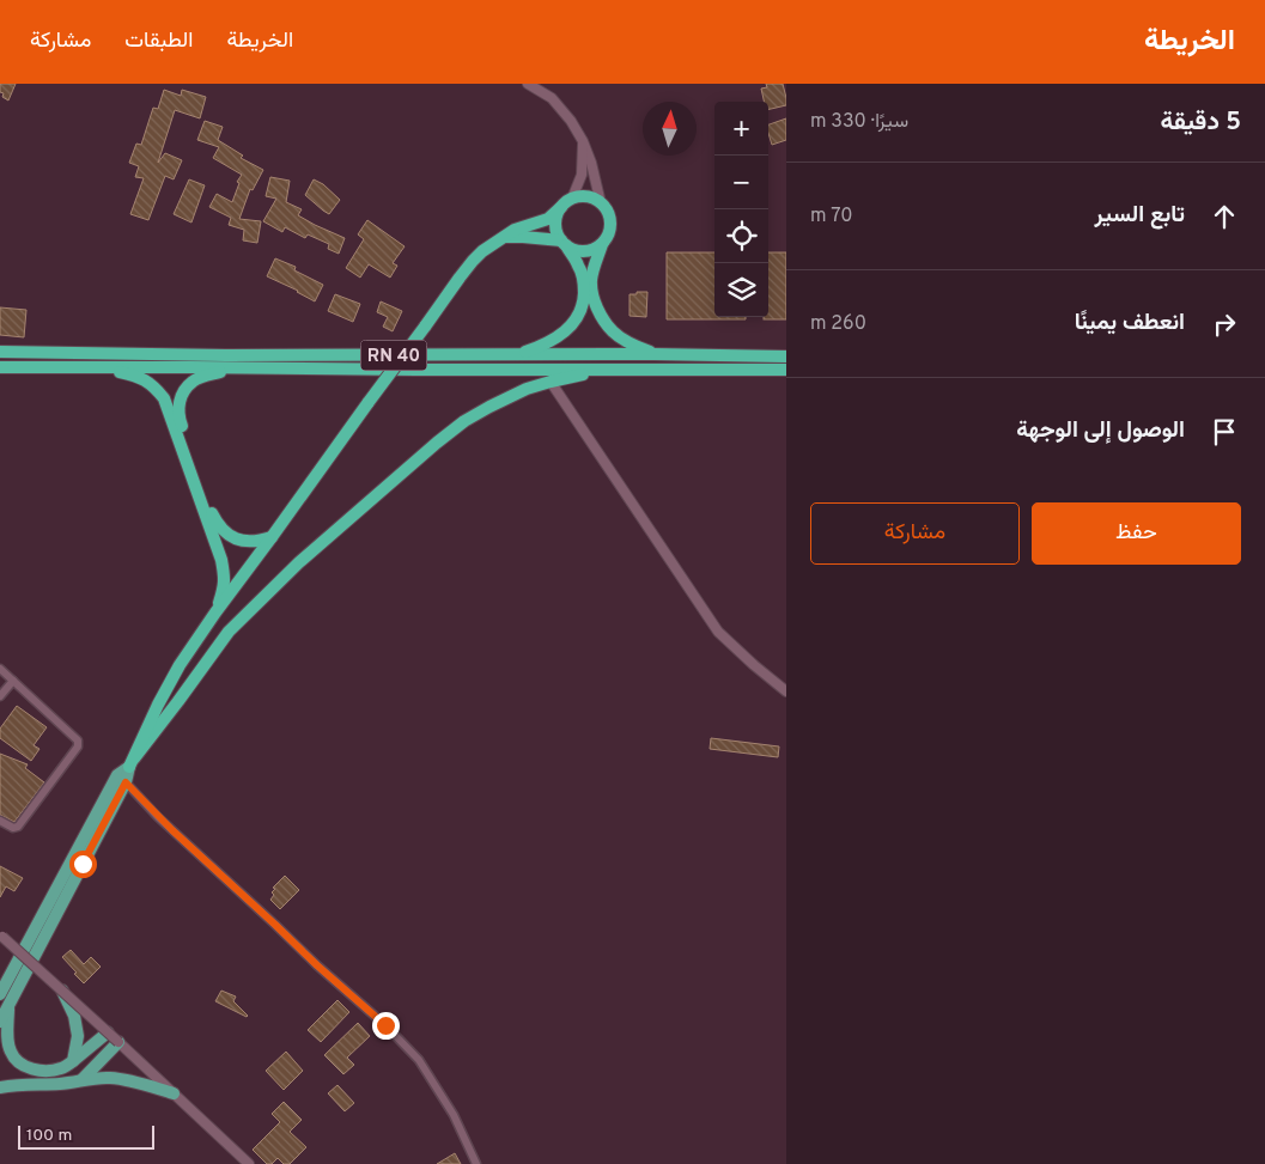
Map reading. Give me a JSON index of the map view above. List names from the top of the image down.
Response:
{
  "streets": {
    "highway": ["RN 40"]
  },
  "scale_bar": "100 m",
  "north": "top",
  "page": {
    "header": "الخريطة",
    "nav": ["الخريطة", "الطبقات", "مشاركة"],
    "heading": ["5 دقيقة", "سيرًا · 330 m"],
    "map_buttons": ["+", "−"],
    "list": [
      ["تابع السير", "70 m"],
      ["انعطف يمينًا", "260 m"],
      "الوصول إلى الوجهة"
    ],
    "buttons": ["حفظ", "مشاركة"],
    "scale": "100 m"
  }
}
